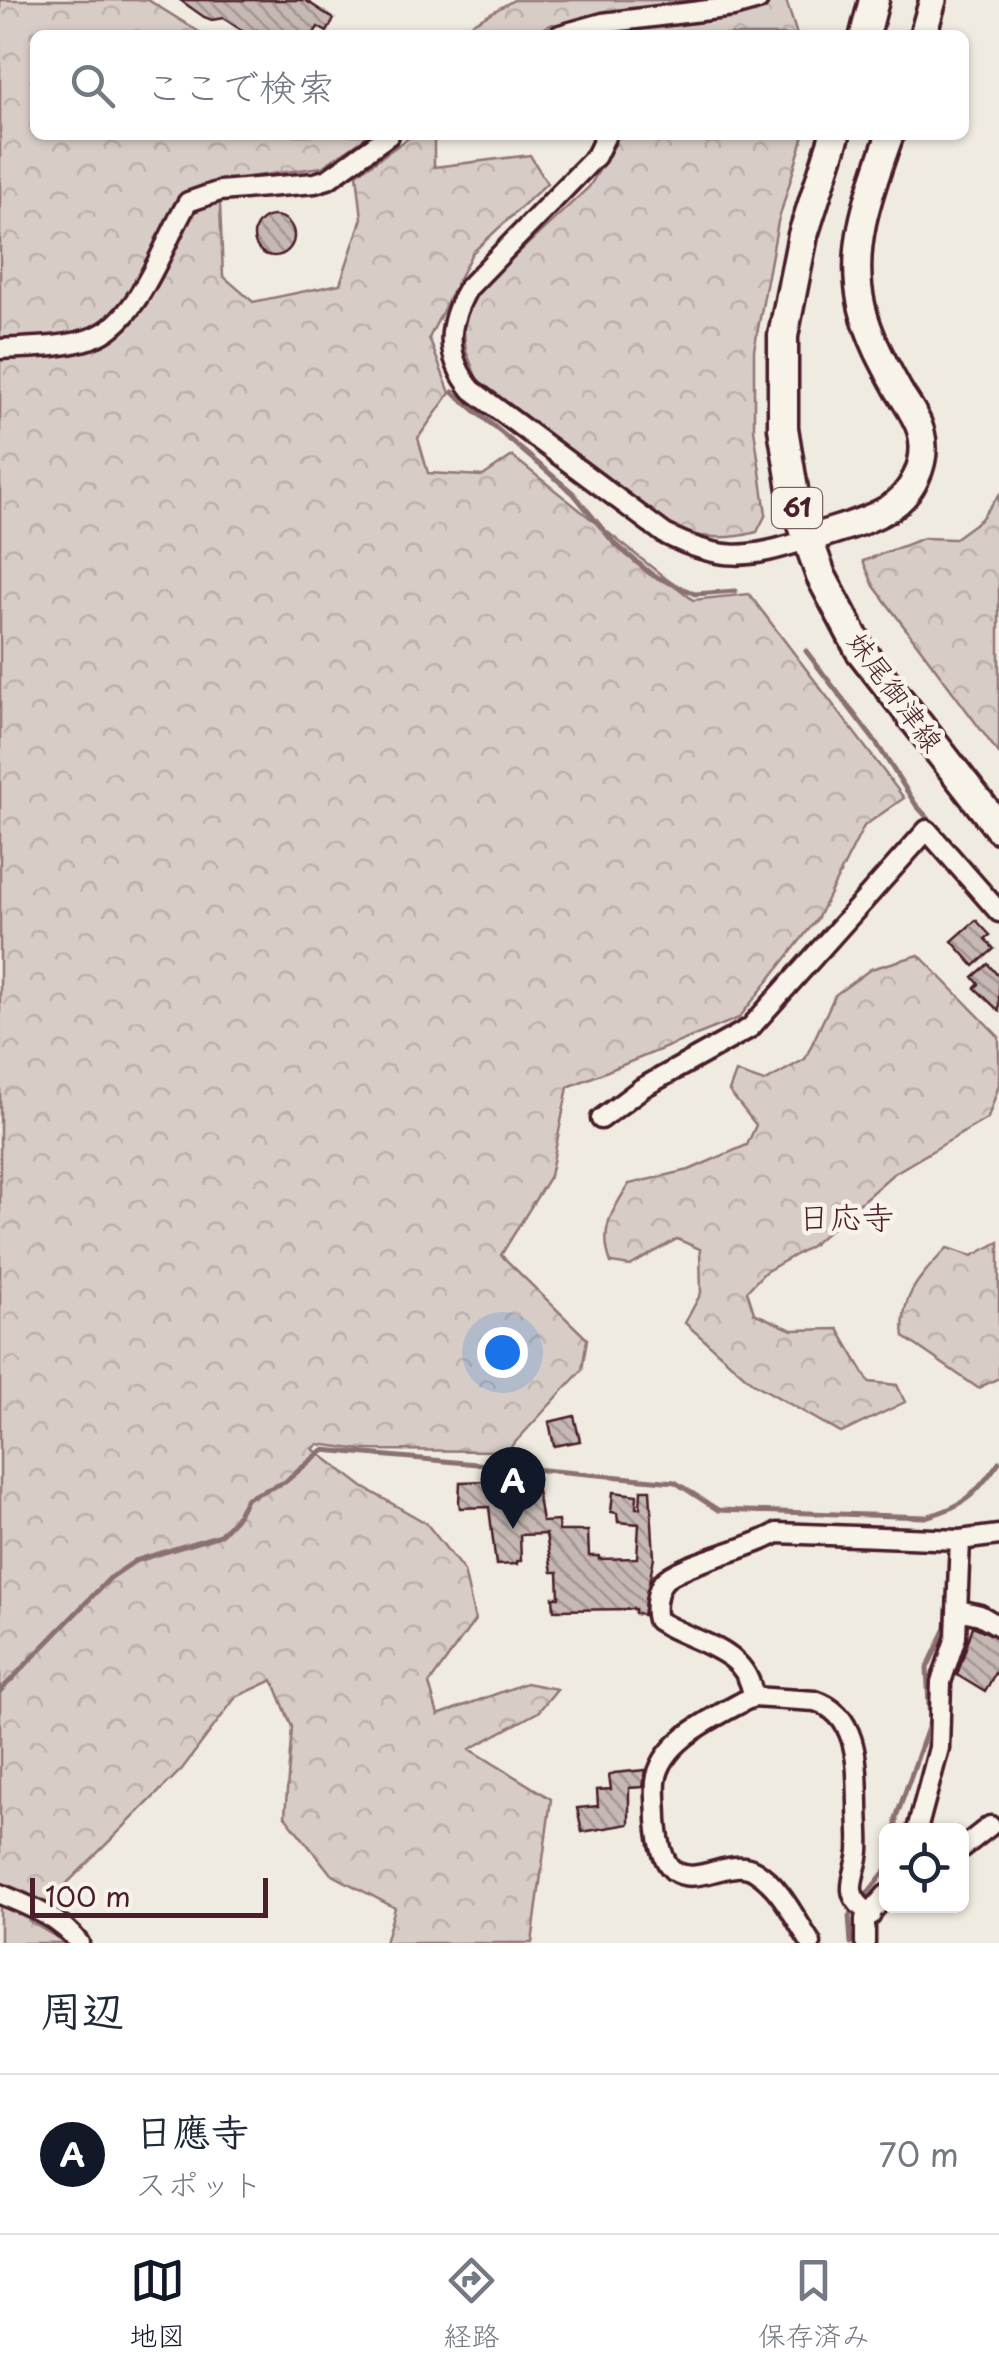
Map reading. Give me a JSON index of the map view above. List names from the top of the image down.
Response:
{
  "streets": {
    "main road": ["61", "妹尾御津線"]
  },
  "districts": ["日応寺"],
  "scale_bar": "100 m",
  "page": {
    "search": "ここで検索",
    "pins": "A",
    "scale": "100 m",
    "heading": "周辺",
    "list": [
      {
        "mark": "A",
        "name": "日應寺",
        "note": "スポット",
        "value": "70 m"
      }
    ],
    "nav": ["地図", "経路", "保存済み"]
  }
}
